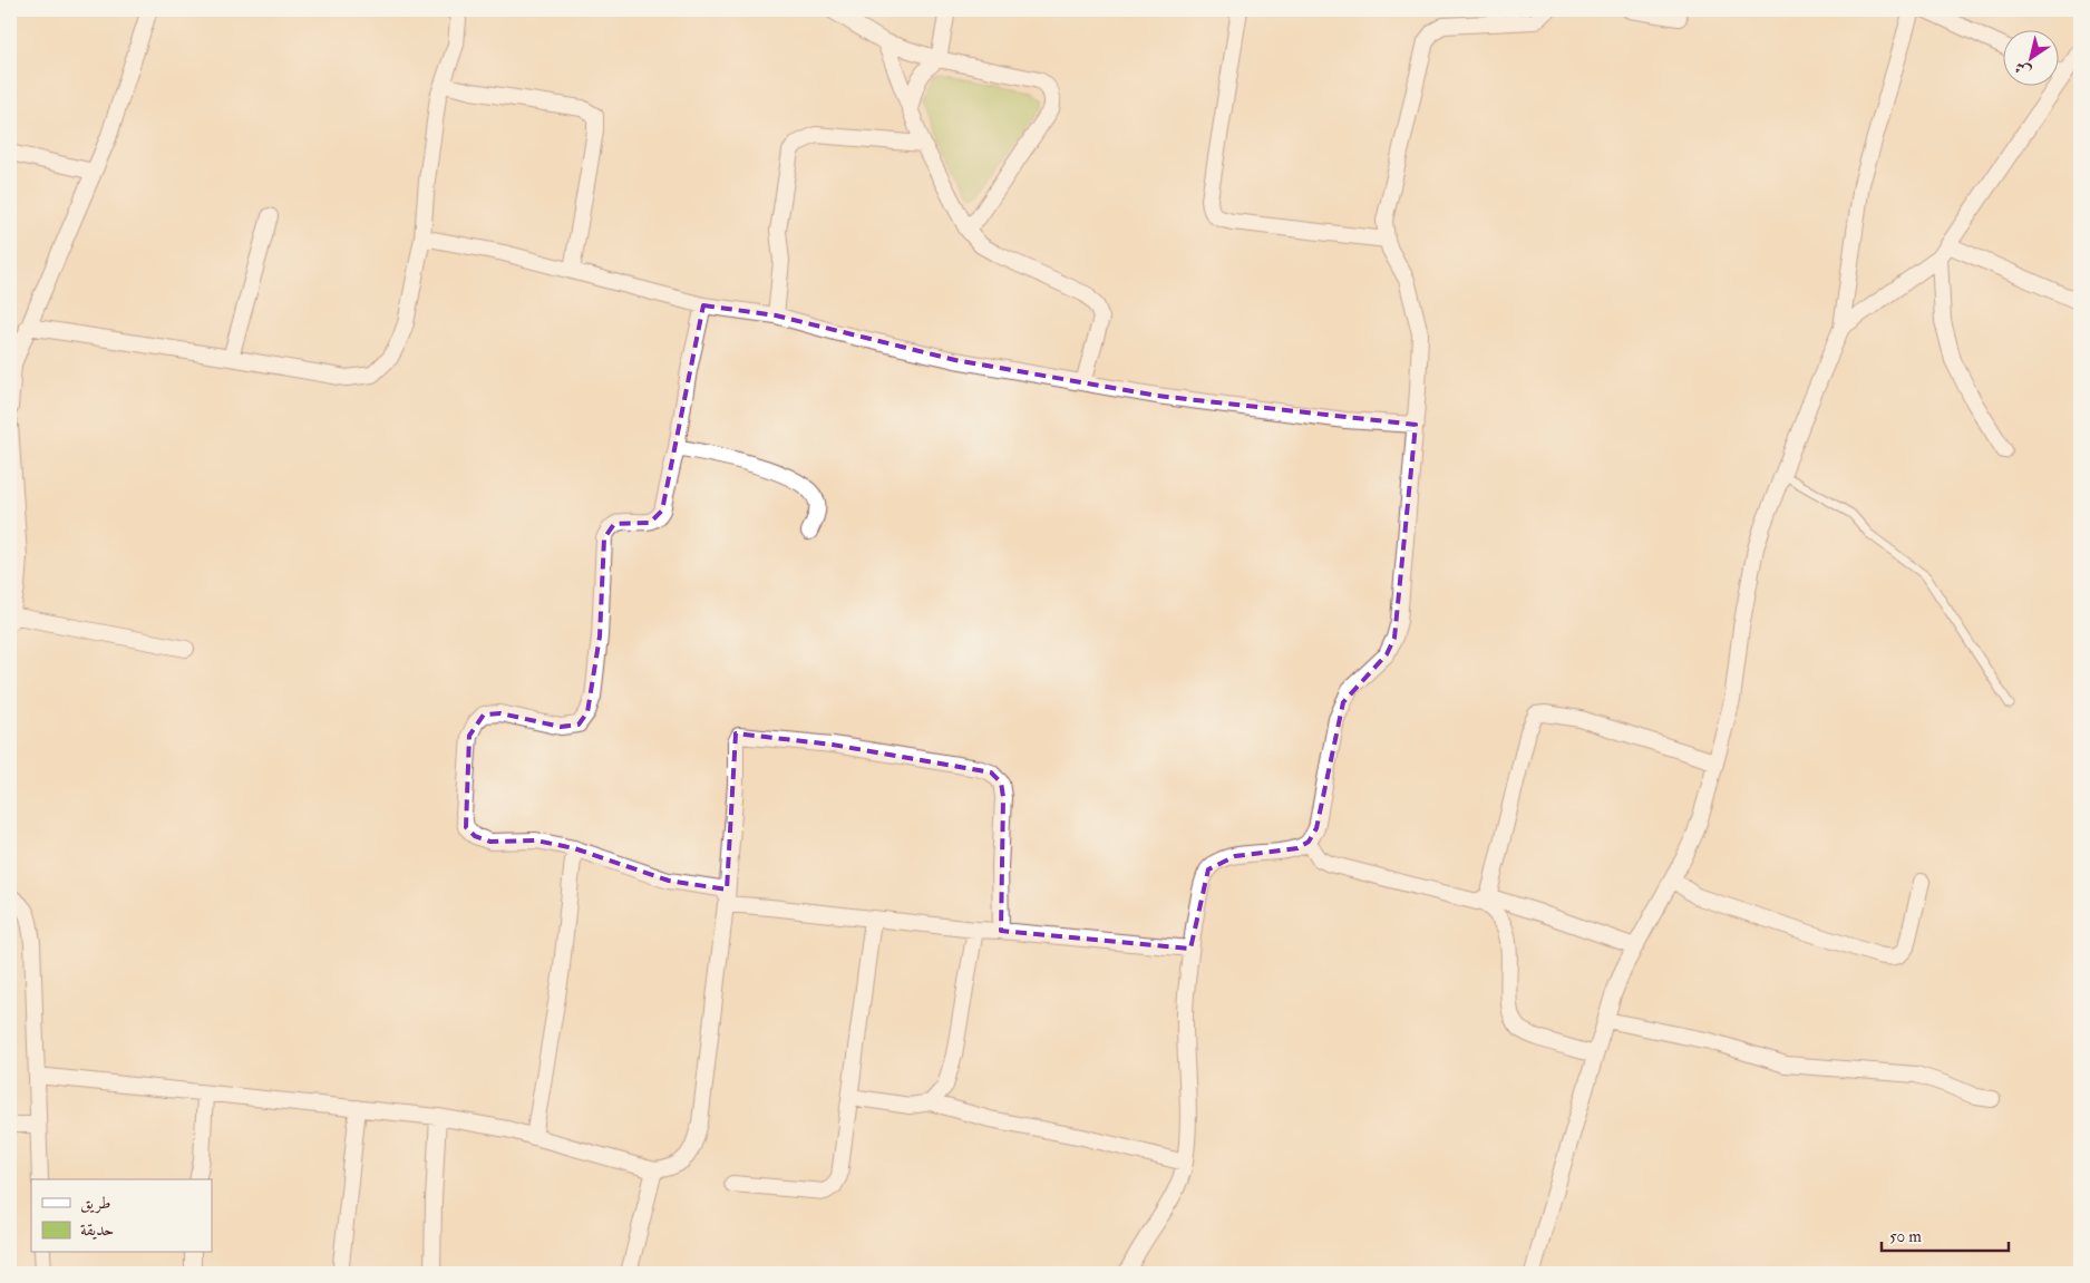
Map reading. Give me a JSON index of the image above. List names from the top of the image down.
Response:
{
  "legend": ["طريق", "حديقة"],
  "scale_bar": "50 m",
  "north": "bottom left"
}
